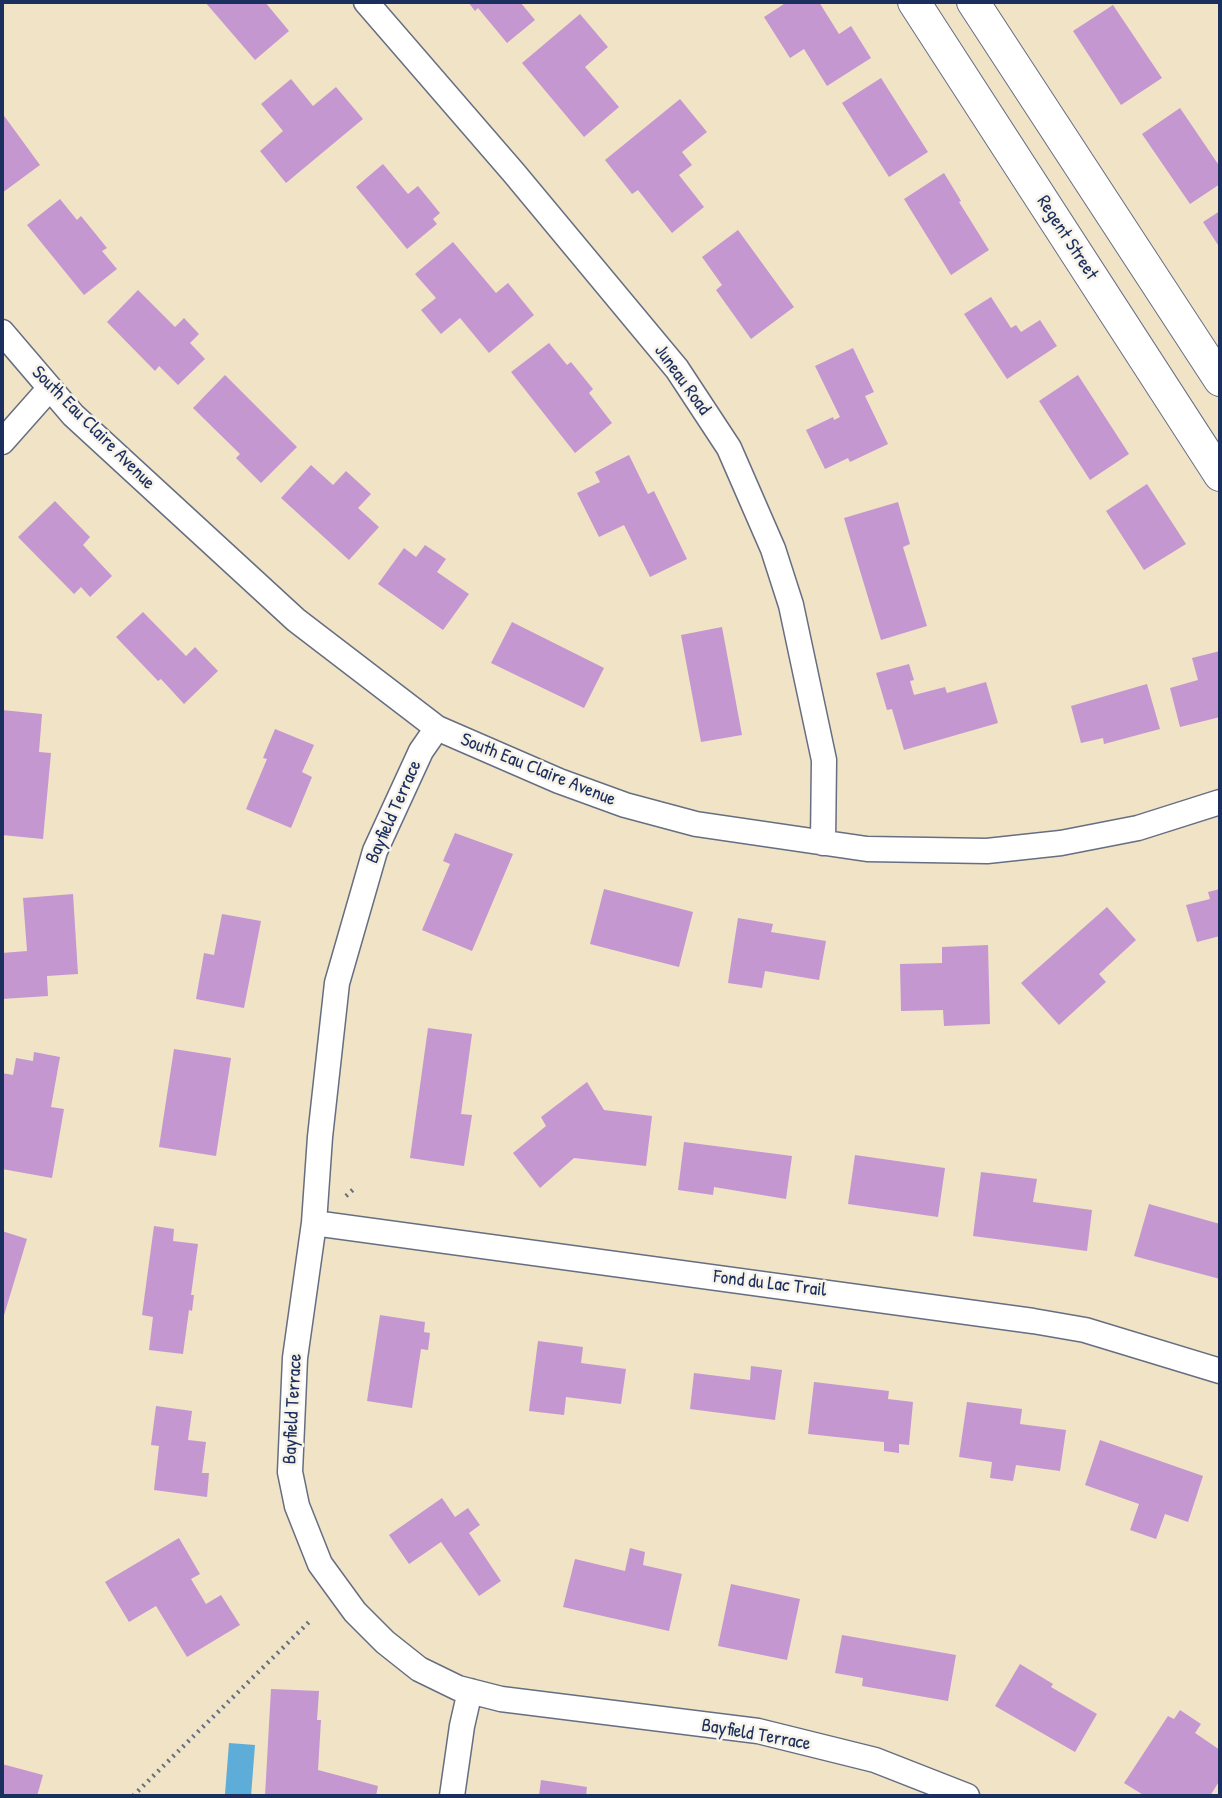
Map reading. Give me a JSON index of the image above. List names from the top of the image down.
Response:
{
  "streets": {
    "street": [
      "Regent Street",
      "Juneau Road",
      "South Eau Claire Avenue",
      "Bayfield Terrace",
      "Fond du Lac Trail"
    ]
  },
  "crossings": [
    ["Juneau Road", "South Eau Claire Avenue"],
    ["South Eau Claire Avenue", "Bayfield Terrace"],
    ["Bayfield Terrace", "Fond du Lac Trail"]
  ]
}
